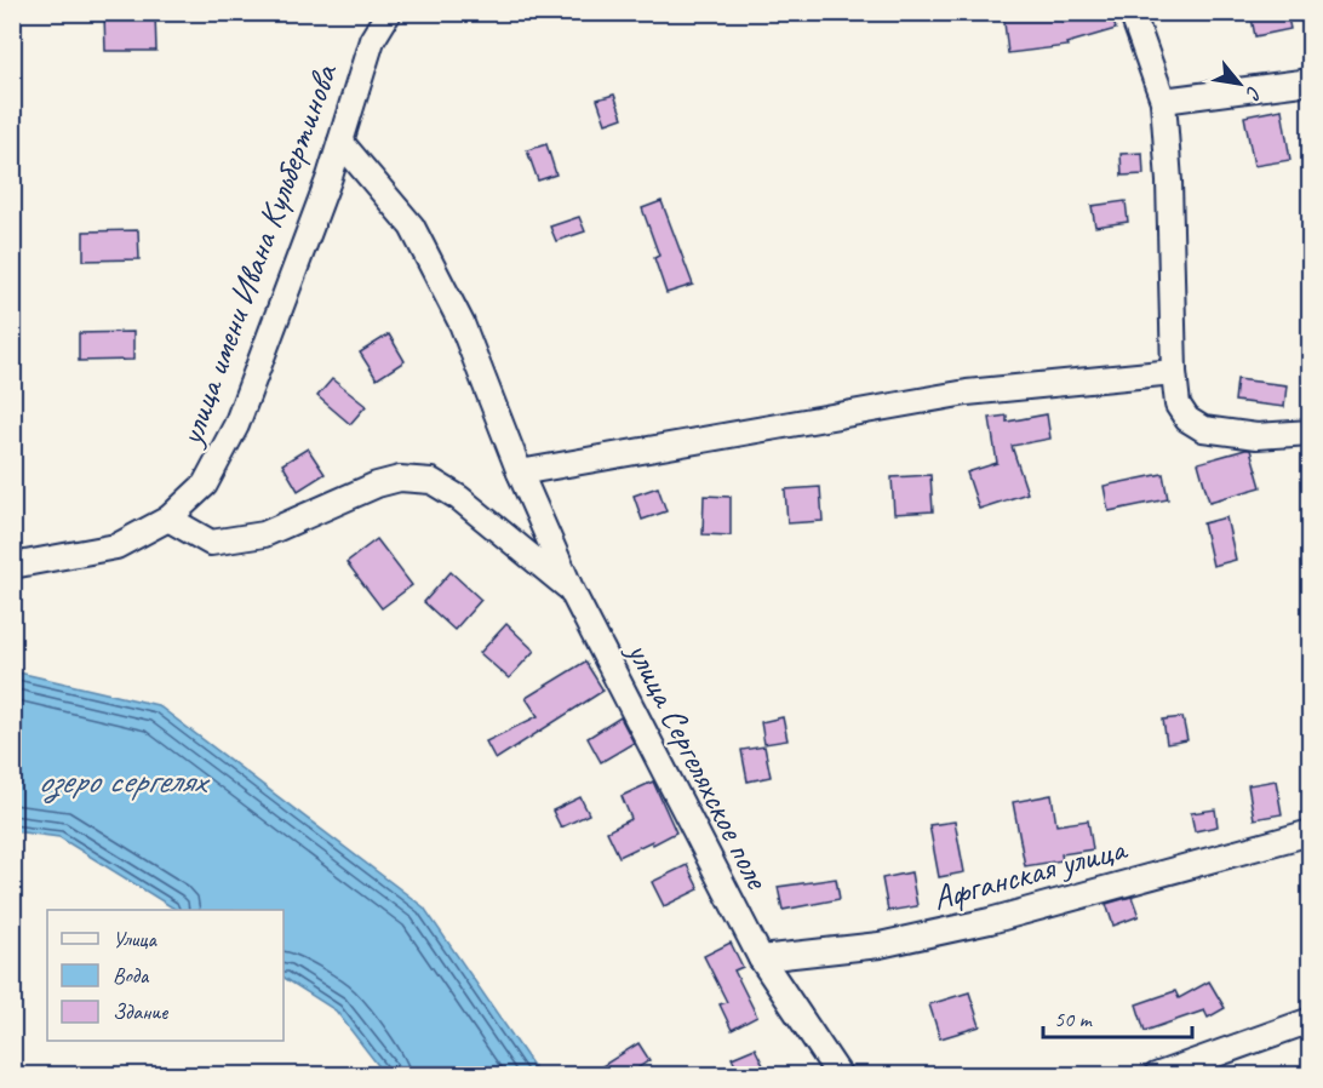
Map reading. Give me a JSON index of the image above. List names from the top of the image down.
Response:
{
  "streets": {
    "street": ["улица имени Ивана Кульбертинова", "улица Сергеляхское поле", "Афганская улица"]
  },
  "crossings": [
    ["улица имени Ивана Кульбертинова", "улица Сергеляхское поле"],
    ["улица Сергеляхское поле", "Афганская улица"]
  ],
  "water": ["озеро сергелях"],
  "legend": ["Улица", "Вода", "Здание"],
  "scale_bar": "50 m",
  "north": "bottom right"
}
